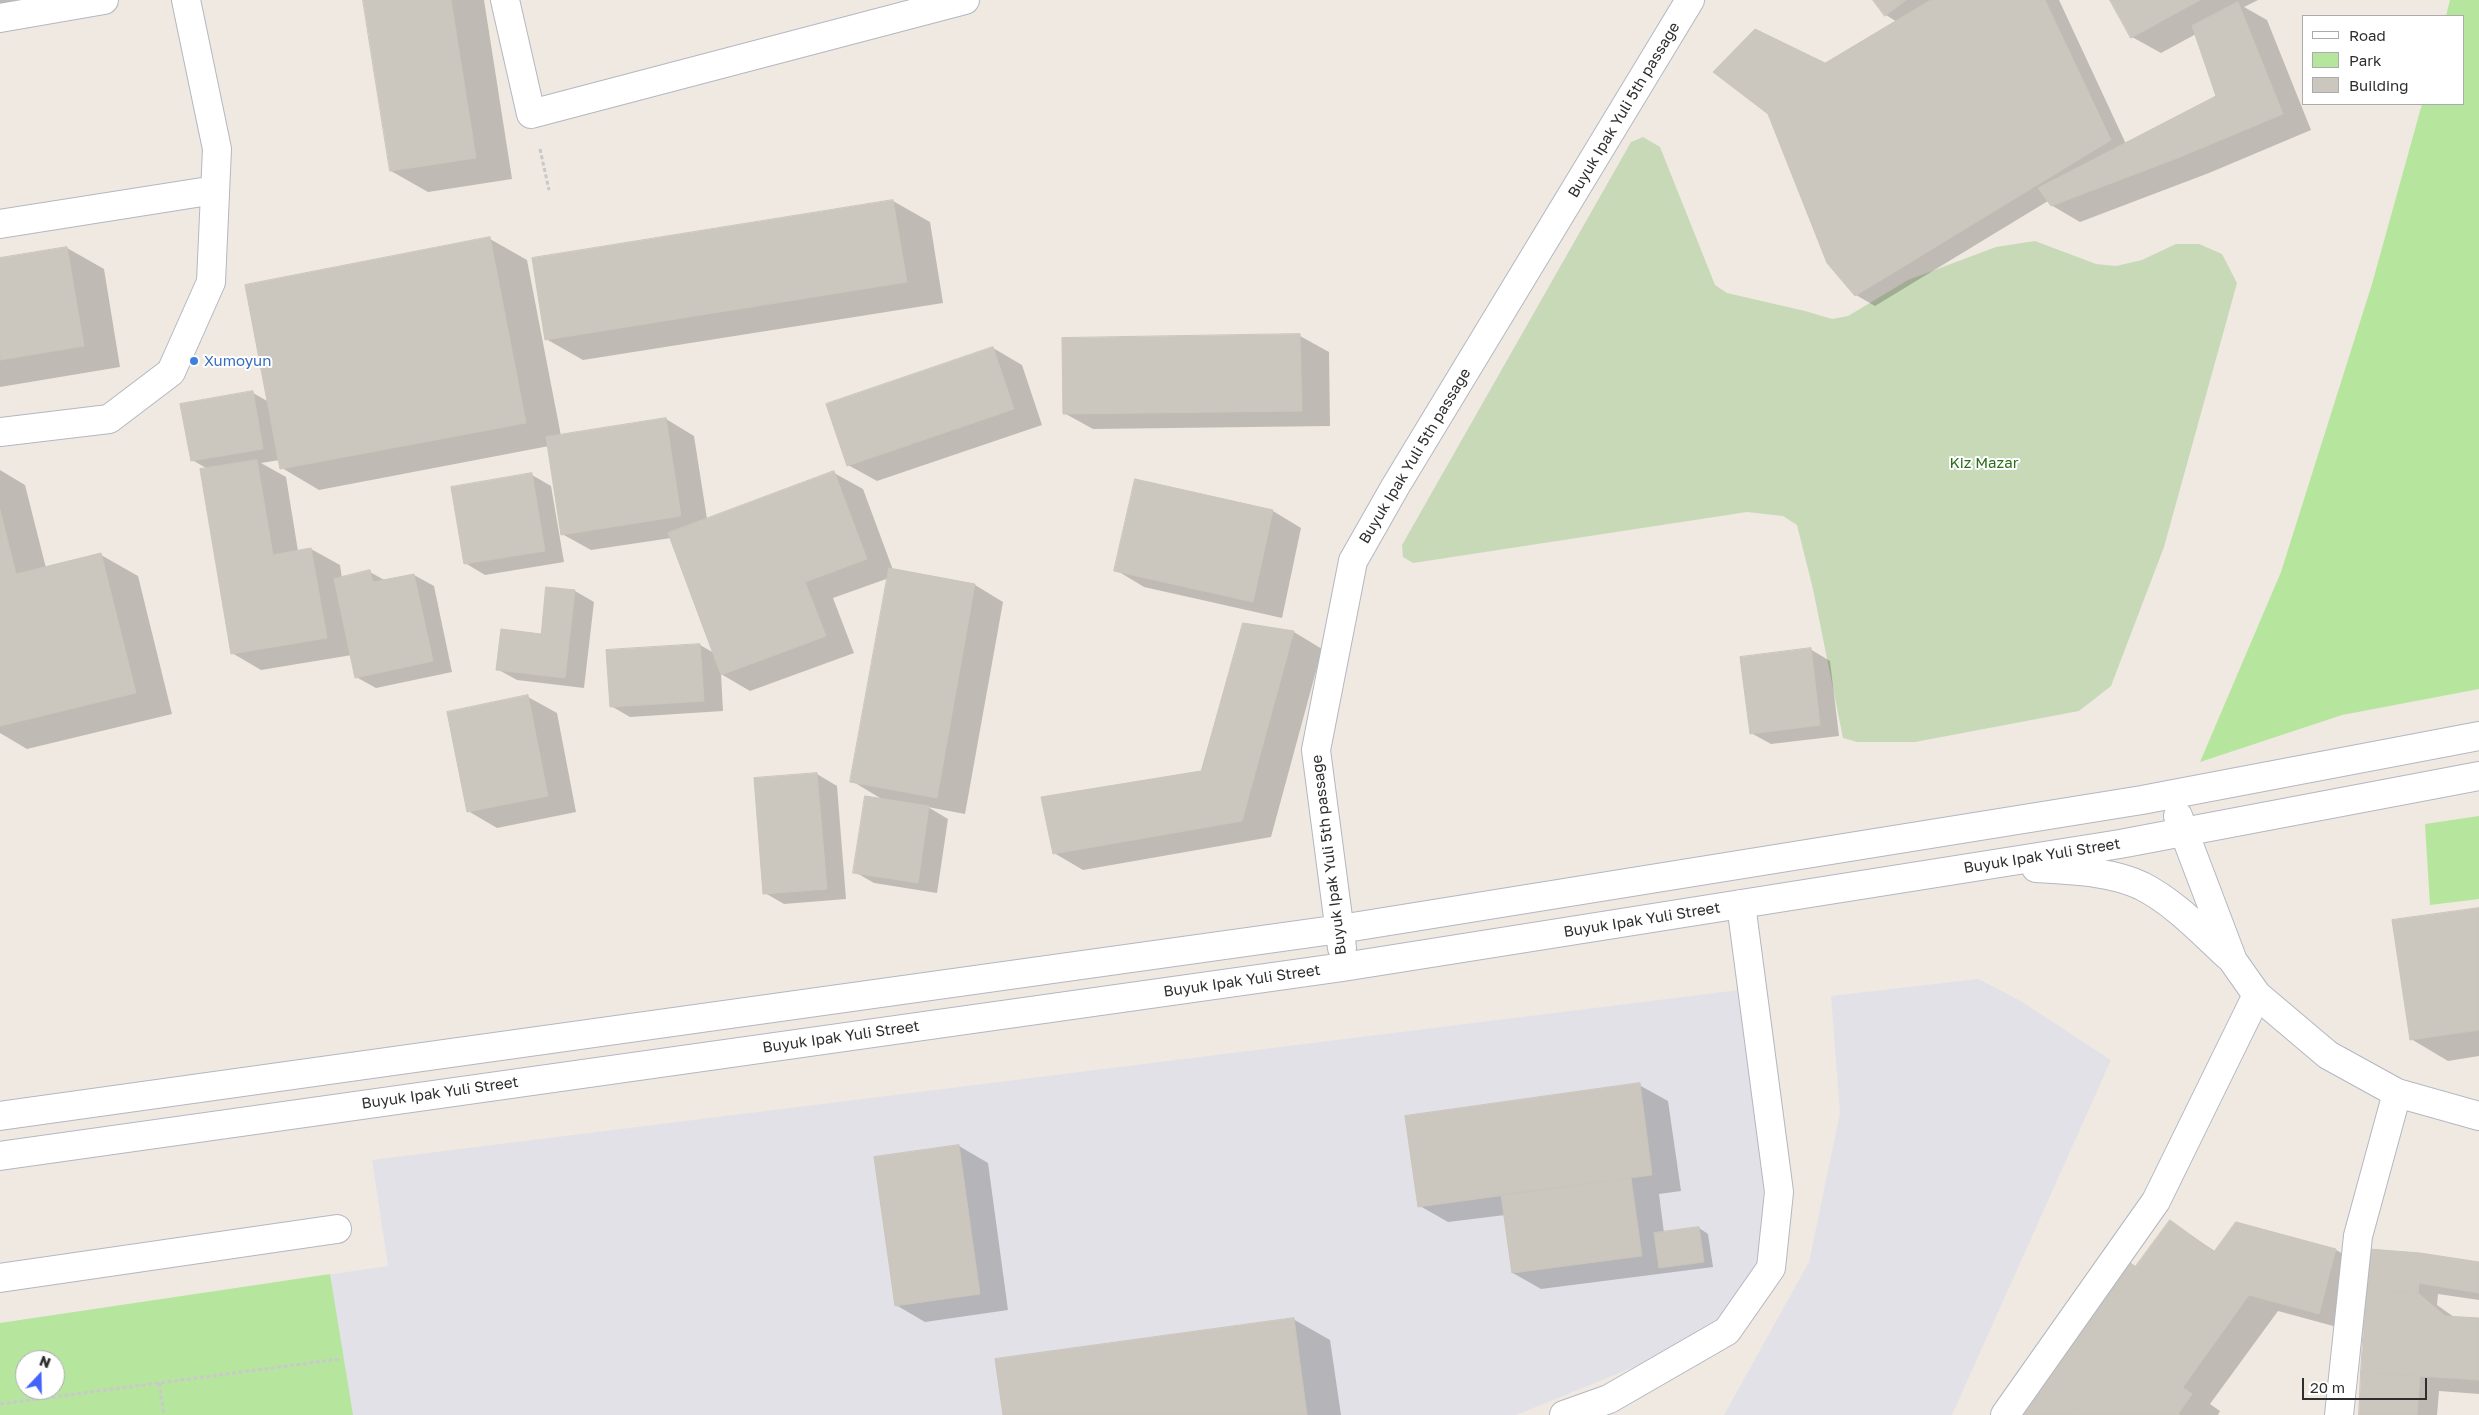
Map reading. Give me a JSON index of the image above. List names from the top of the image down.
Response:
{
  "streets": {
    "street": ["Buyuk Ipak Yuli 5th passage", "Buyuk Ipak Yuli Street"]
  },
  "crossings": [
    ["Buyuk Ipak Yuli 5th passage", "Buyuk Ipak Yuli Street"]
  ],
  "parks": ["Kiz Mazar"],
  "places": ["Xumoyun"],
  "legend": ["Road", "Park", "Building"],
  "scale_bar": "20 m",
  "north": "top"
}
